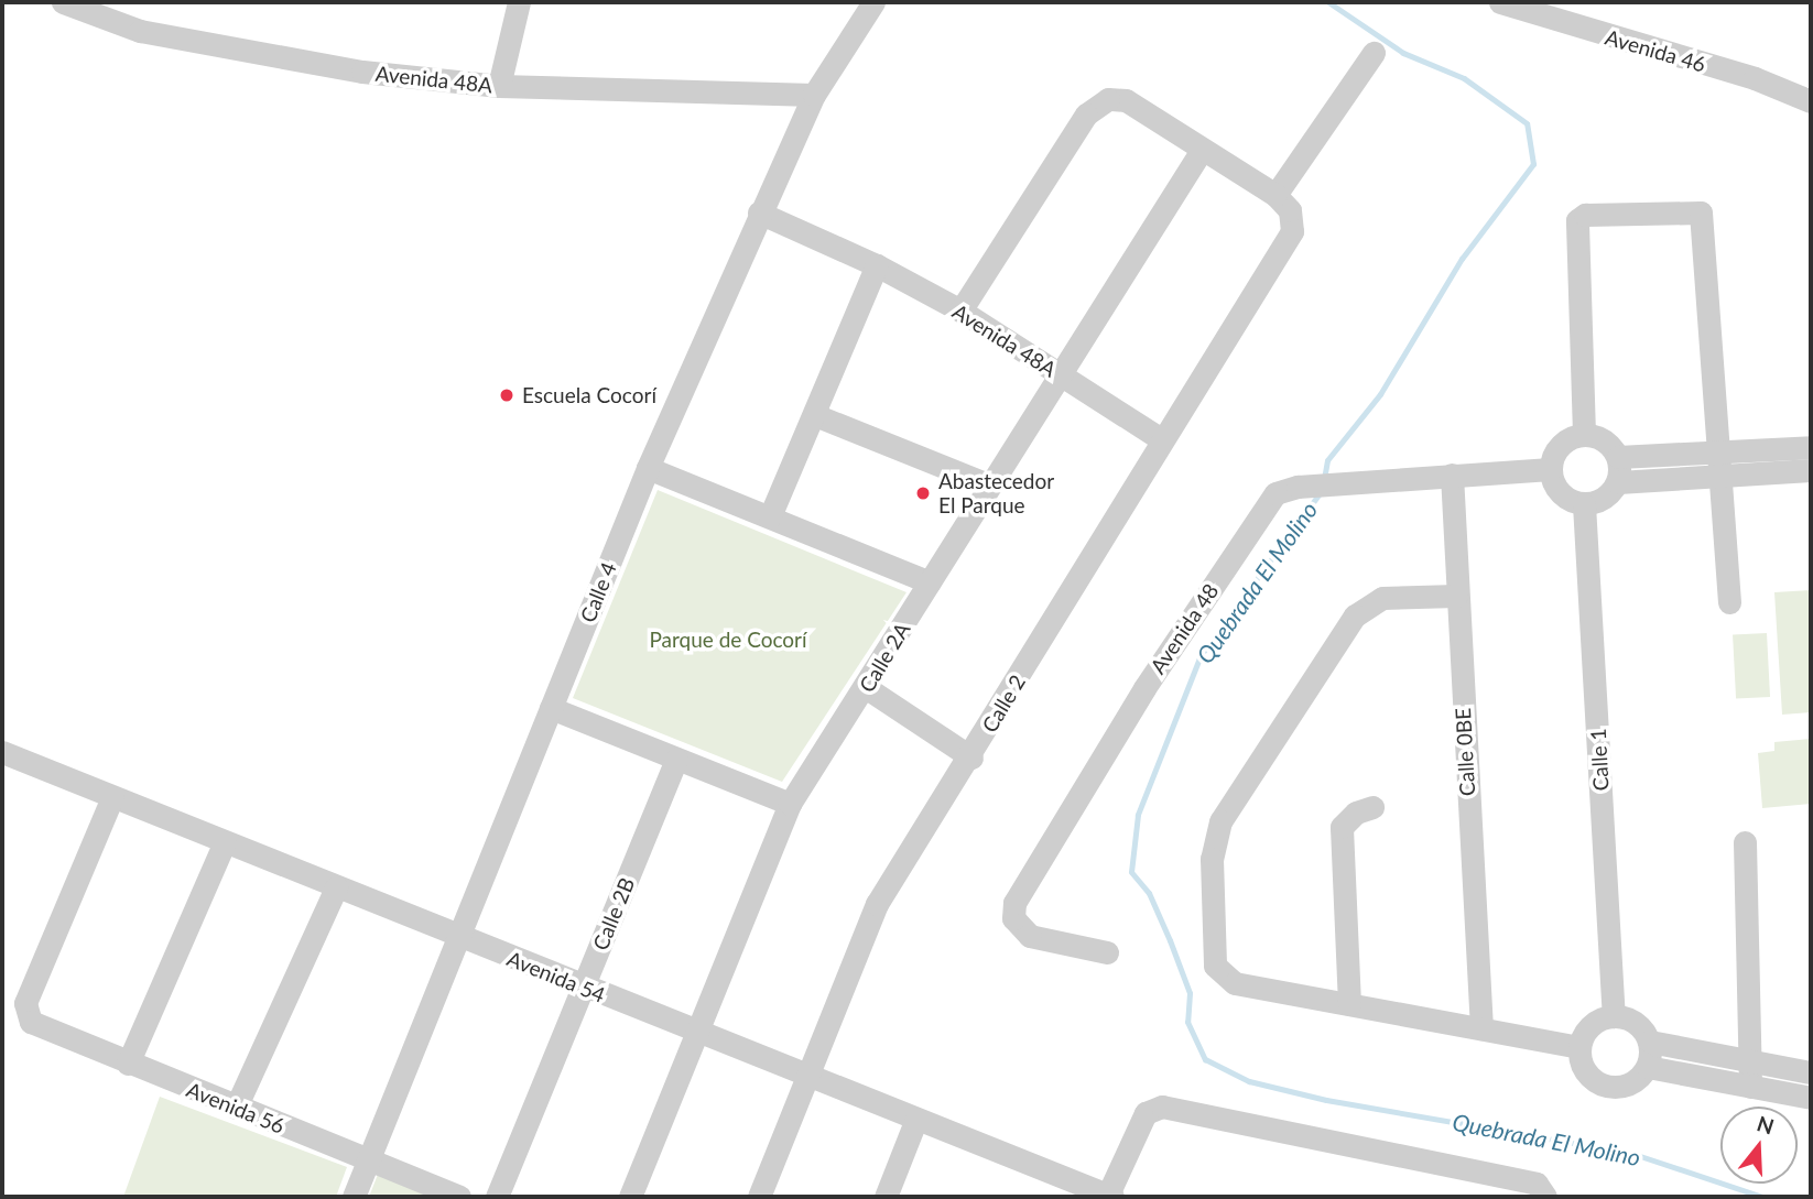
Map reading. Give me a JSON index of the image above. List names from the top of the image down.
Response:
{
  "streets": {
    "street": [
      "Avenida 46",
      "Avenida 48A",
      "Calle 4",
      "Avenida 48",
      "Calle 2A",
      "Calle 2",
      "Calle 0BE",
      "Calle 1",
      "Calle 2B",
      "Avenida 54",
      "Avenida 56"
    ]
  },
  "crossings": [
    ["Avenida 48A", "Calle 4"],
    ["Avenida 48A", "Calle 2A"],
    ["Avenida 48A", "Calle 2"],
    ["Calle 4", "Avenida 54"],
    ["Calle 4", "Avenida 56"],
    ["Avenida 48", "Calle 0BE"],
    ["Avenida 48", "Calle 1"],
    ["Calle 2A", "Avenida 54"],
    ["Calle 2", "Avenida 54"],
    ["Calle 2B", "Avenida 54"],
    ["Avenida 54", "Avenida 56"]
  ],
  "water": ["Quebrada El Molino"],
  "parks": ["Parque de Cocorí"],
  "places": ["Escuela Cocorí", "Abastecedor El Parque"],
  "north": "top"
}
